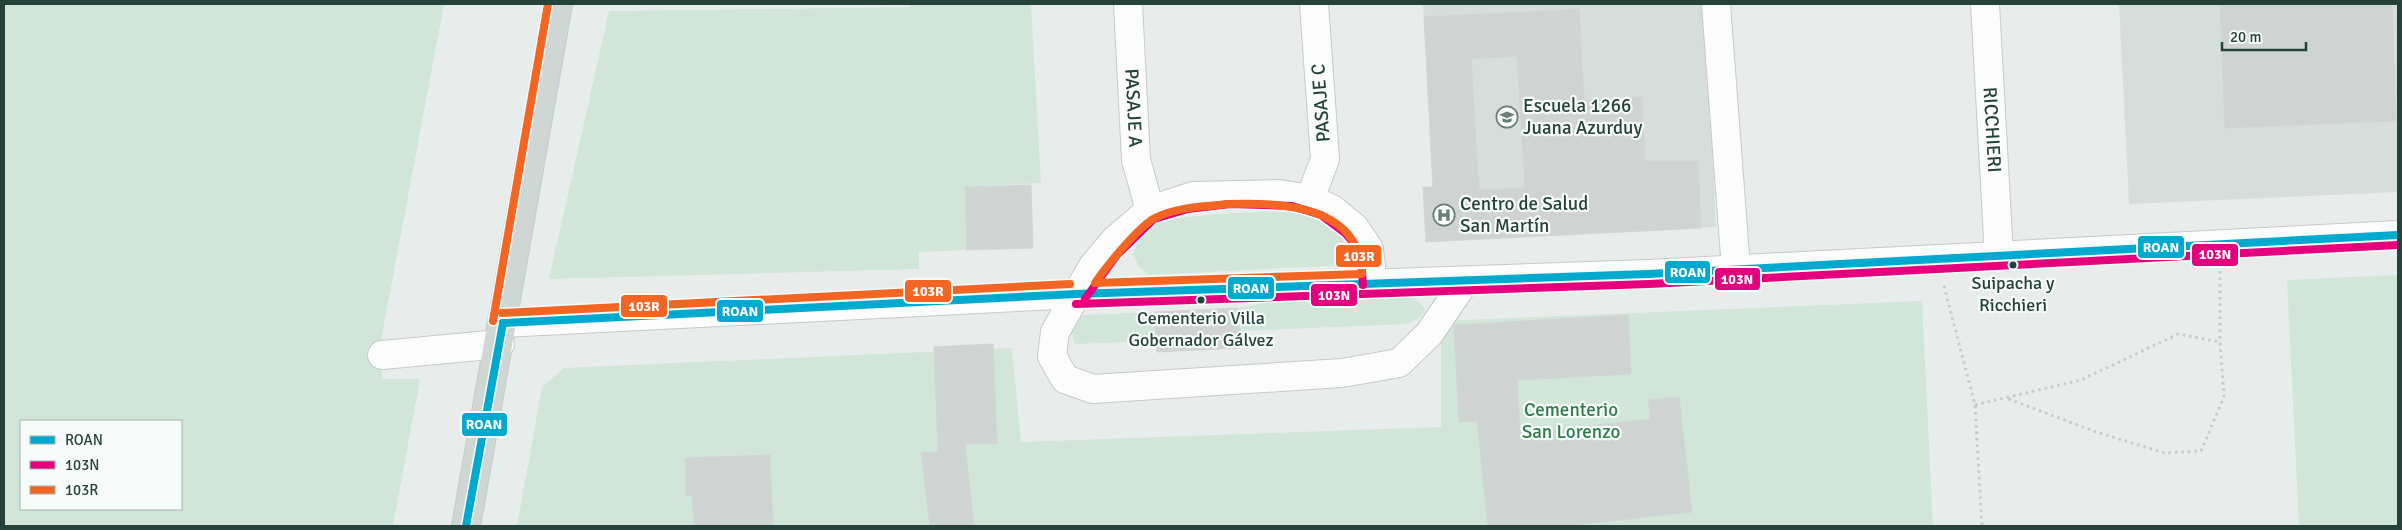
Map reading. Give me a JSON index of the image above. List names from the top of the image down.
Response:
{
  "streets": {
    "street": ["PASAJE C", "PASAJE A", "RICCHIERI"]
  },
  "parks": ["Cementerio San Lorenzo"],
  "places": {
    "school or university": ["Escuela 1266 Juana Azurduy"],
    "hospital": ["Centro de Salud San Martín"],
    "other": ["Suipacha y Ricchieri", "Cementerio Villa Gobernador Gálvez"]
  },
  "lines": ["transit line 103R", "transit line 103N", "transit line ROAN"],
  "legend": ["ROAN", "103N", "103R"],
  "scale_bar": "20 m"
}
